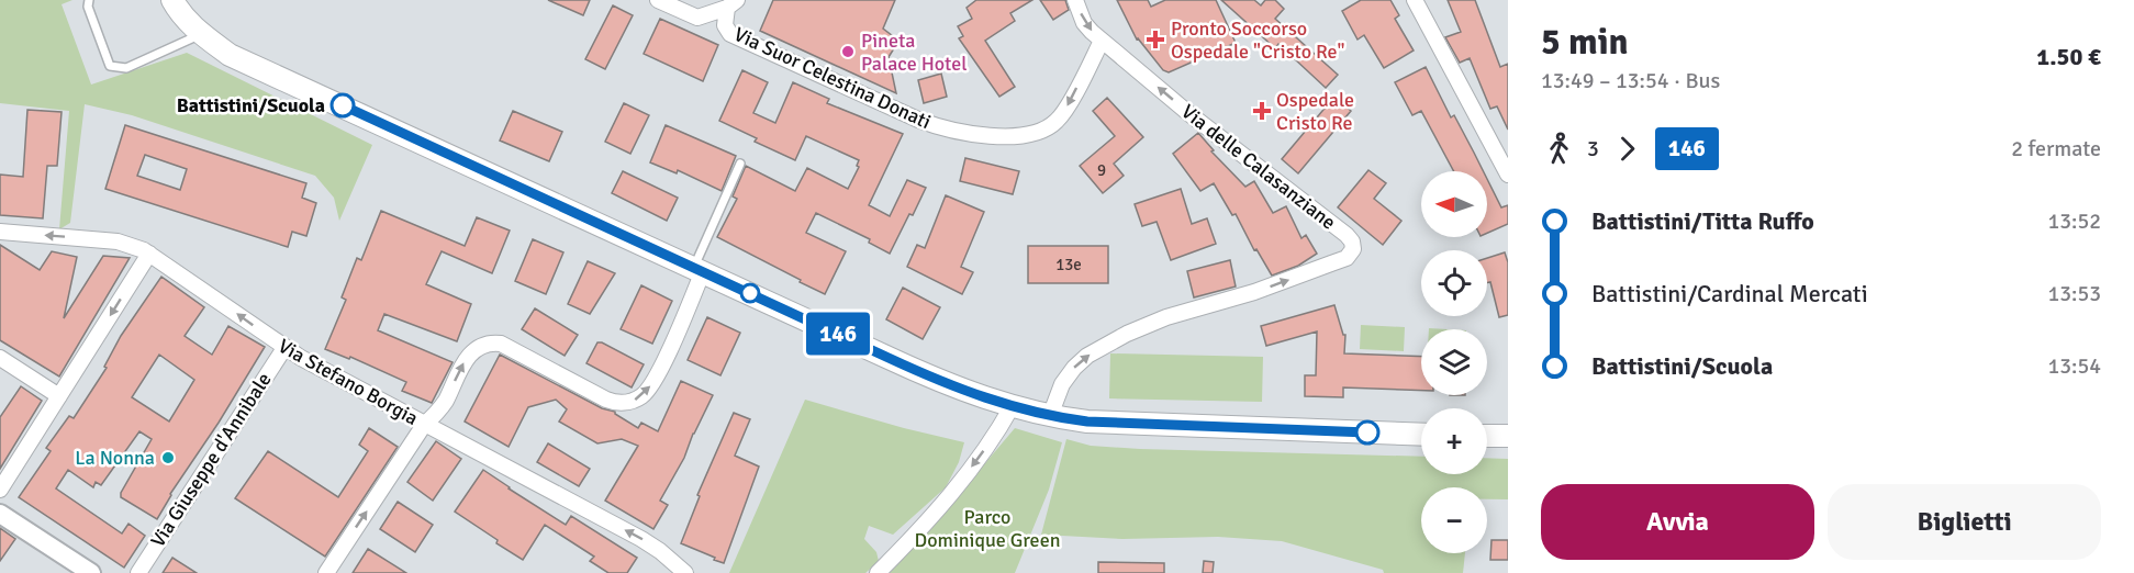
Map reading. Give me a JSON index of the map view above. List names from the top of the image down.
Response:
{
  "streets": {
    "street": [
      "Via Suor Celestina Donati",
      "Via delle Calasanziane",
      "Via Stefano Borgia",
      "Via Giuseppe d'Annibale"
    ]
  },
  "crossings": [
    ["Via Suor Celestina Donati", "Via delle Calasanziane"],
    ["Via Stefano Borgia", "Via Giuseppe d'Annibale"]
  ],
  "one_way": ["Via Stefano Borgia"],
  "parks": ["Parco Dominique Green"],
  "places": {
    "health": ["Pronto Soccorso Ospedale \"Cristo Re\"", "Ospedale Cristo Re"],
    "other": ["Pineta Palace Hotel", "Battistini/Scuola", "La Nonna"]
  },
  "lines": ["bus line 146"],
  "house_numbers": ["9", "13e"],
  "north": "left",
  "page": {
    "on_map": "146",
    "heading": ["5 min", "13:49 – 13:54 · Bus", "1.50 €"],
    "legs": ["3", "146", "2 fermate"],
    "map_buttons": ["+", "−"],
    "list": [
      {
        "name": "Battistini/Titta Ruffo",
        "value": "13:52"
      },
      {
        "name": "Battistini/Cardinal Mercati",
        "value": "13:53"
      },
      {
        "name": "Battistini/Scuola",
        "value": "13:54"
      }
    ],
    "buttons": ["Avvia", "Biglietti"]
  }
}
